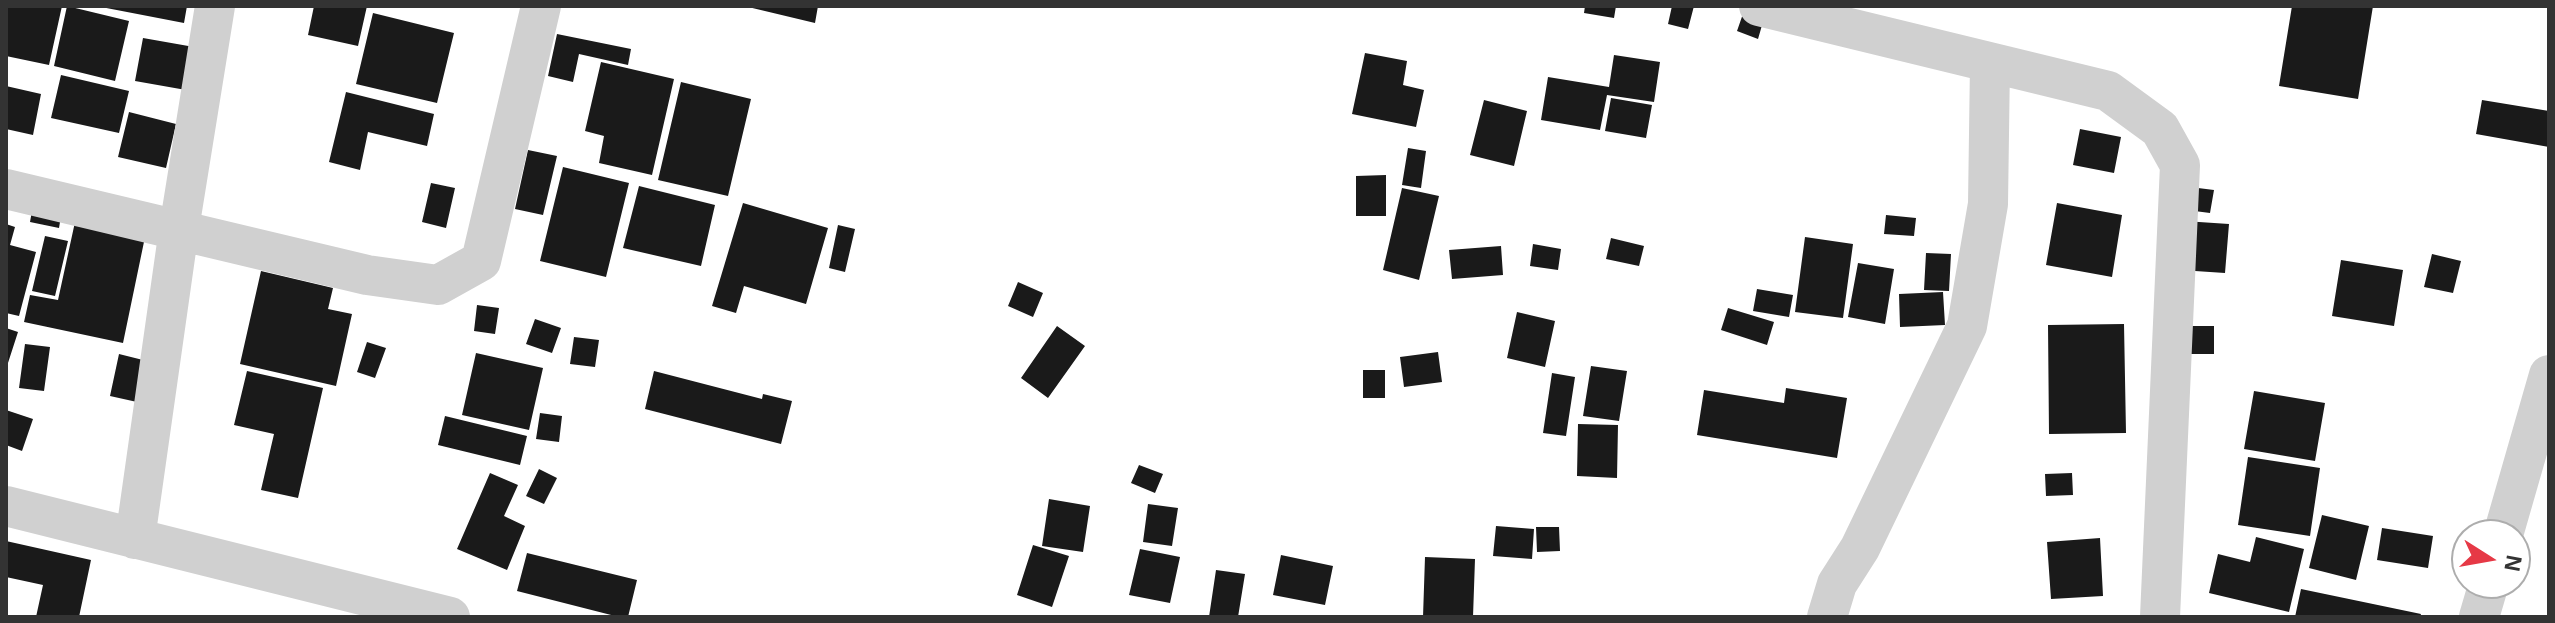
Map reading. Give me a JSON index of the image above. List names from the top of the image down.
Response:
{
  "north": "right"
}
